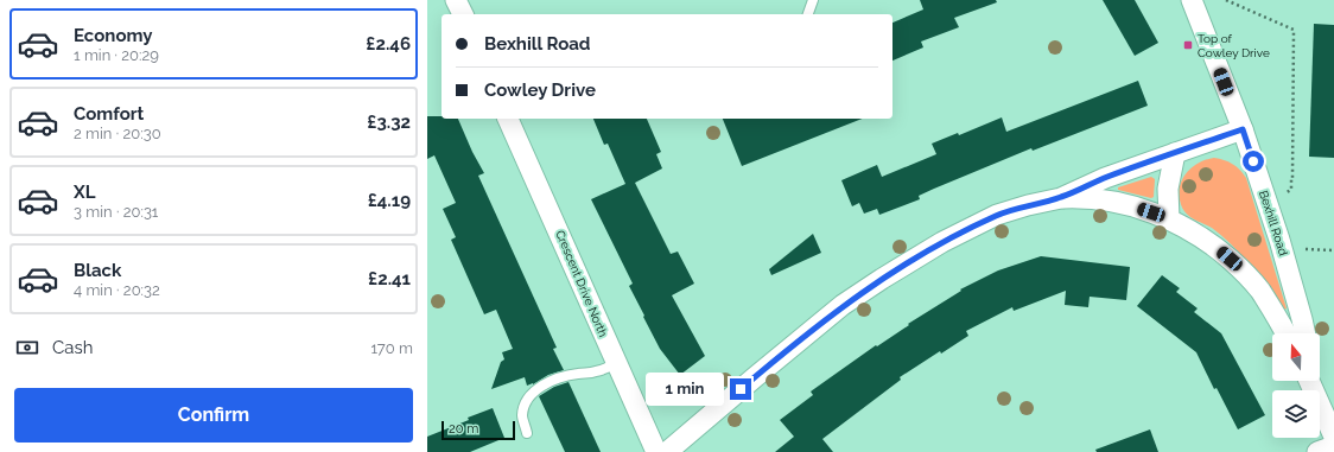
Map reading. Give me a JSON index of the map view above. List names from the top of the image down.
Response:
{
  "streets": {
    "street": ["Bexhill Road", "Crescent Drive North"]
  },
  "places": {
    "transit": ["Top of Cowley Drive"]
  },
  "scale_bar": "20 m",
  "north": "top",
  "page": {
    "list": [
      {
        "name": "Economy",
        "note": "1 min · 20:29",
        "value": "£2.46"
      },
      {
        "name": "Comfort",
        "note": "2 min · 20:30",
        "value": "£3.32"
      },
      {
        "name": "XL",
        "note": "3 min · 20:31",
        "value": "£4.19"
      },
      {
        "name": "Black",
        "note": "4 min · 20:32",
        "value": "£2.41"
      }
    ],
    "banner": ["Bexhill Road", "Cowley Drive"],
    "pay": ["Cash", "170 m"],
    "bubble": "1 min",
    "buttons": "Confirm",
    "scale": "20 m"
  }
}
